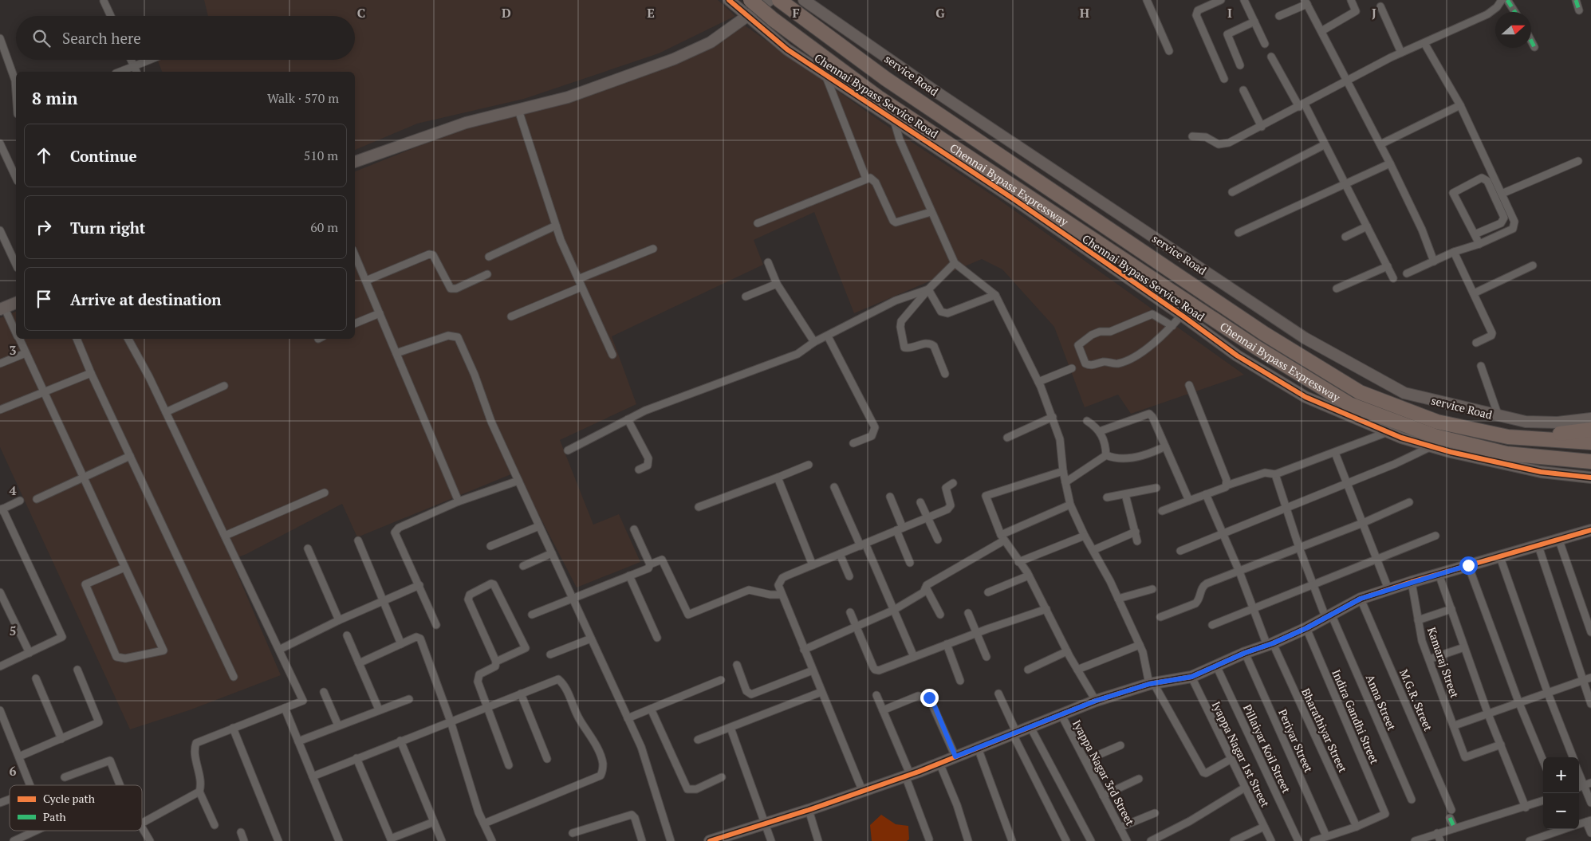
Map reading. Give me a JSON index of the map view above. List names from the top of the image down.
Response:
{
  "streets": {
    "highway": ["Chennai Bypass Expressway"],
    "street": [
      "service Road",
      "Chennai Bypass Service Road",
      "Kamaraj Street",
      "M.G.R. Street",
      "Anna Street",
      "Indira Gandhi Street",
      "Bharathiyar Street",
      "Periyar Street",
      "Pillaiyar Koil Street",
      "Iyappa Nagar 1st Street",
      "Iyappa Nagar 3rd Street"
    ]
  },
  "crossings": [
    ["Indira Gandhi Street", "Bharathiyar Street"]
  ],
  "legend": ["Cycle path", "Path"],
  "north": "right",
  "page": {
    "search": "Search here",
    "heading": ["8 min", "Walk · 570 m"],
    "list": [
      ["Continue", "510 m"],
      ["Turn right", "60 m"],
      "Arrive at destination"
    ],
    "map_buttons": ["+", "−"]
  },
  "grid": {
    "columns": [
      "C",
      "D",
      "E",
      "F",
      "G",
      "H",
      "I",
      "J"
    ],
    "rows": [
      "3",
      "4",
      "5",
      "6"
    ]
  }
}
